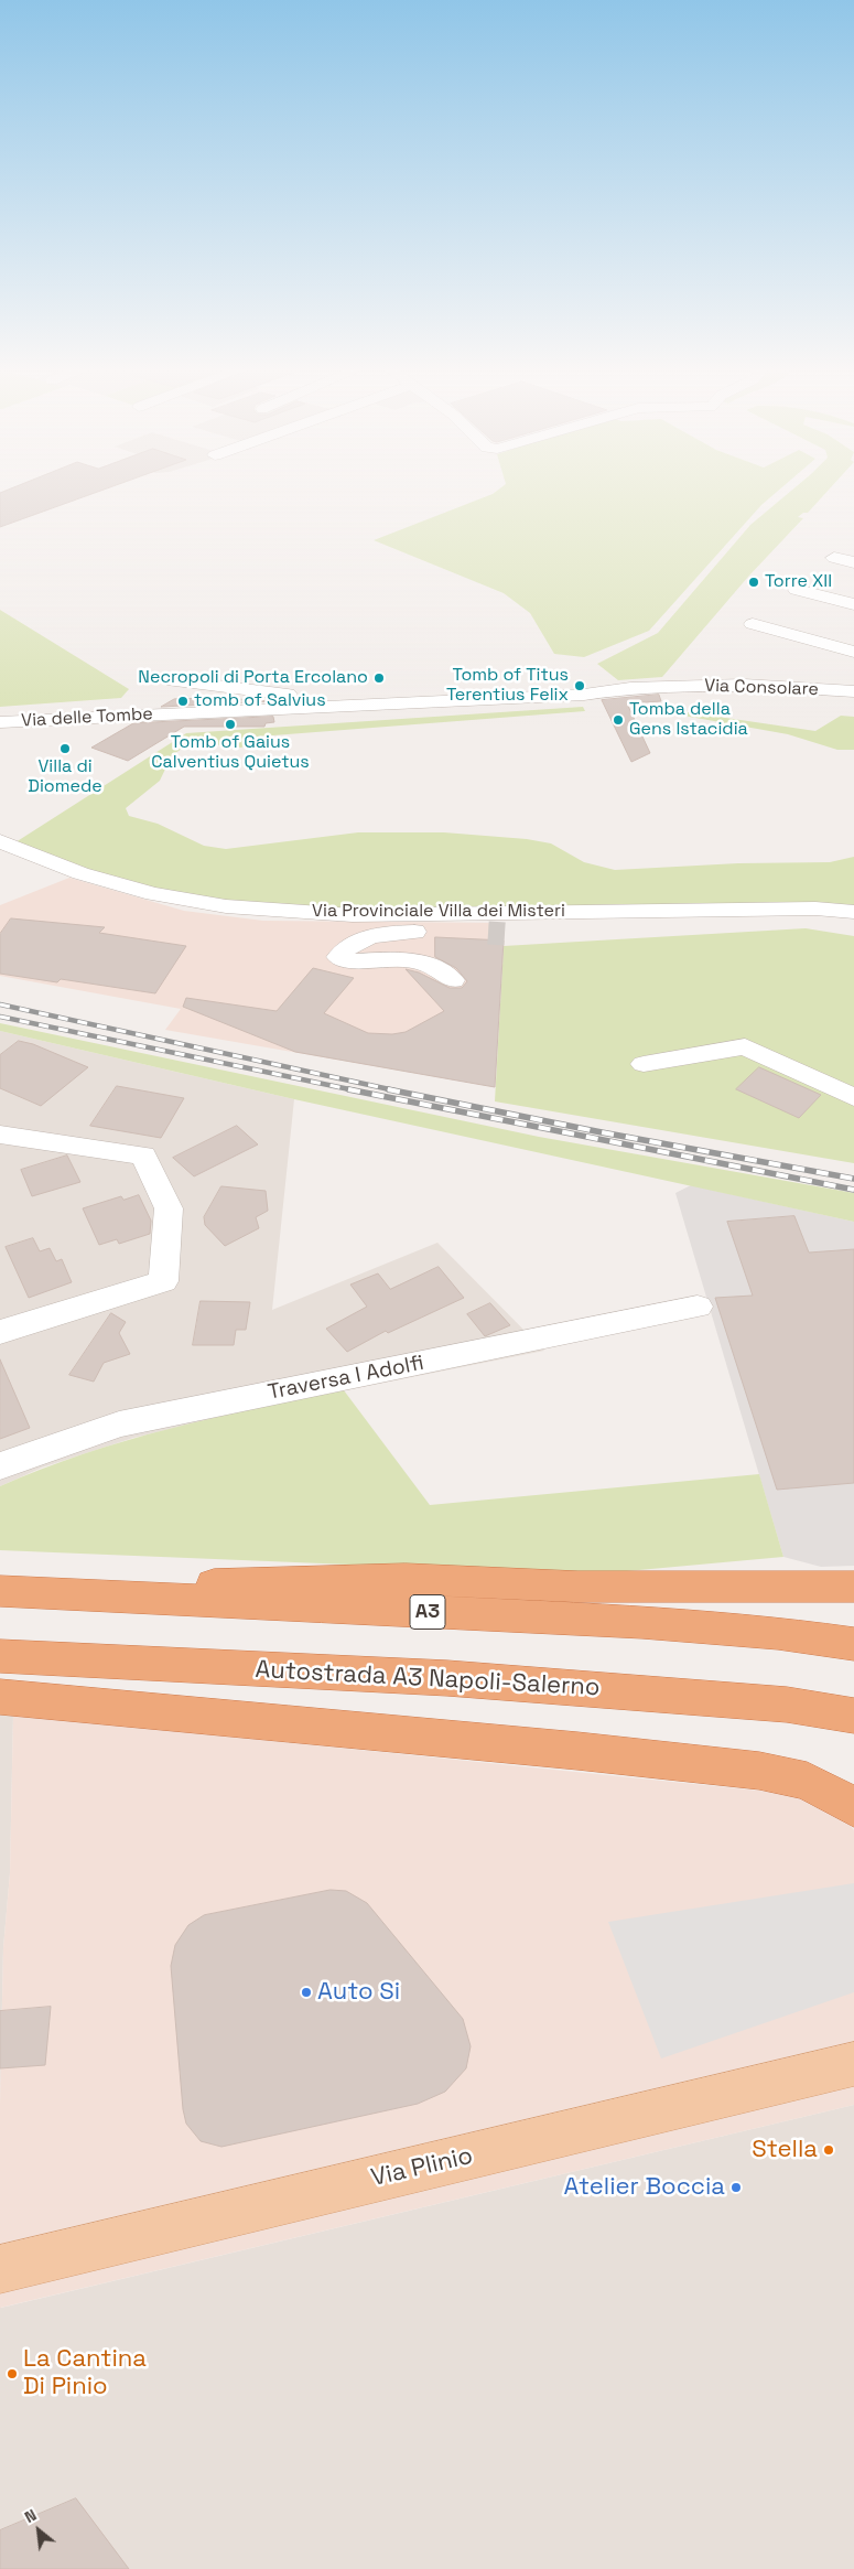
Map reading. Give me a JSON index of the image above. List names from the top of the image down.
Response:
{
  "streets": {
    "highway": ["A3", "Autostrada A3 Napoli-Salerno"],
    "main road": ["Via Plinio"],
    "street": [
      "Via Consolare",
      "Via delle Tombe",
      "Via Provinciale Villa dei Misteri",
      "Traversa I Adolfi"
    ]
  },
  "crossings": [
    ["Via Consolare", "Via delle Tombe"]
  ],
  "places": [
    "Torre XII",
    "Necropoli di Porta Ercolano",
    "Tomb of Titus Terentius Felix",
    "tomb of Salvius",
    "Tomba della Gens Istacidia",
    "Tomb of Gaius Calventius Quietus",
    "Villa di Diomede",
    "Auto Si",
    "Stella",
    "Atelier Boccia",
    "La Cantina Di Pinio"
  ],
  "north": "top left"
}
